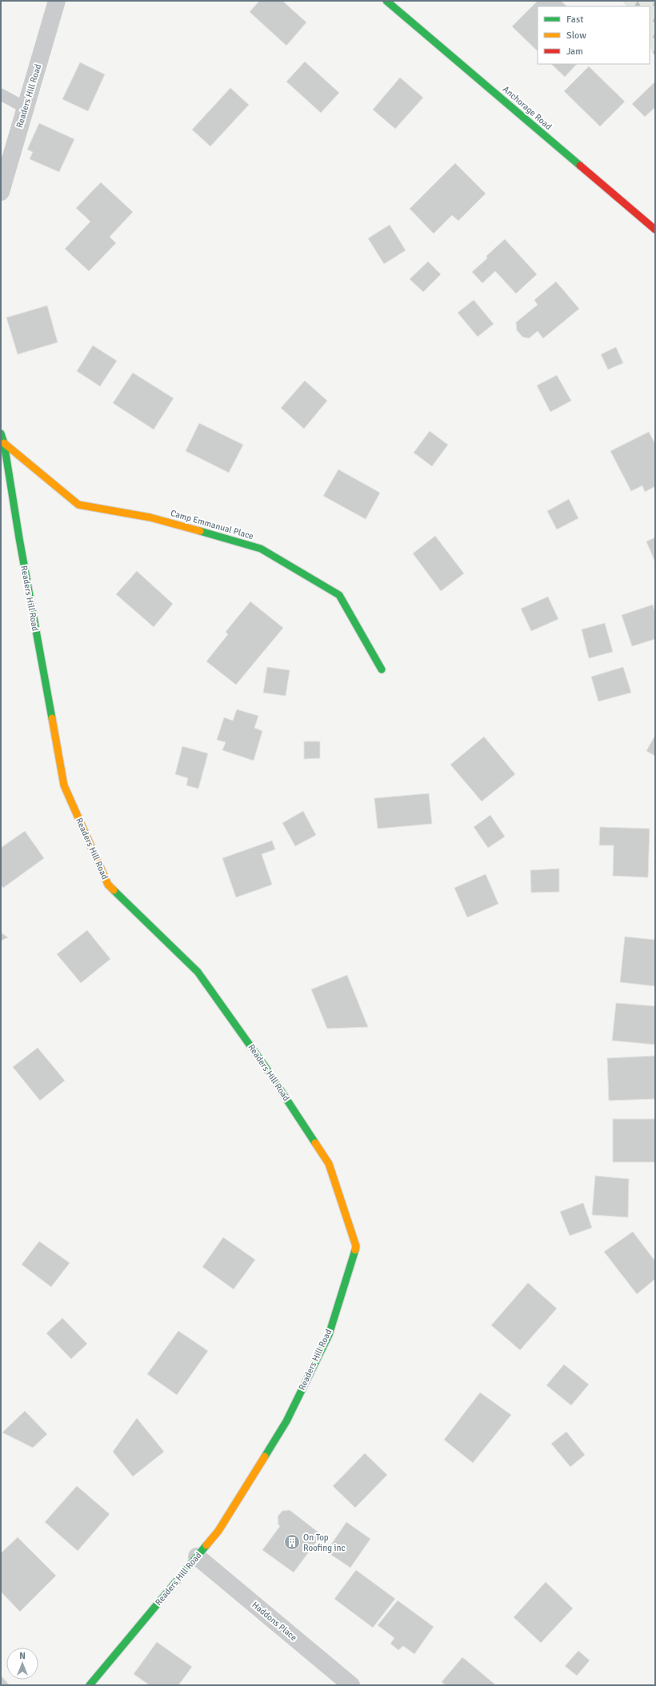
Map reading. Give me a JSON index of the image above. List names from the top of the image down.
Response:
{
  "streets": {
    "street": [
      "Readers Hill Road",
      "Anchorage Road",
      "Camp Emmanual Place",
      "Haddons Place"
    ]
  },
  "crossings": [
    ["Readers Hill Road", "Camp Emmanual Place"],
    ["Readers Hill Road", "Haddons Place"]
  ],
  "places": {
    "building": ["On Top Roofing inc"]
  },
  "legend": ["Fast", "Slow", "Jam"],
  "north": "top"
}
